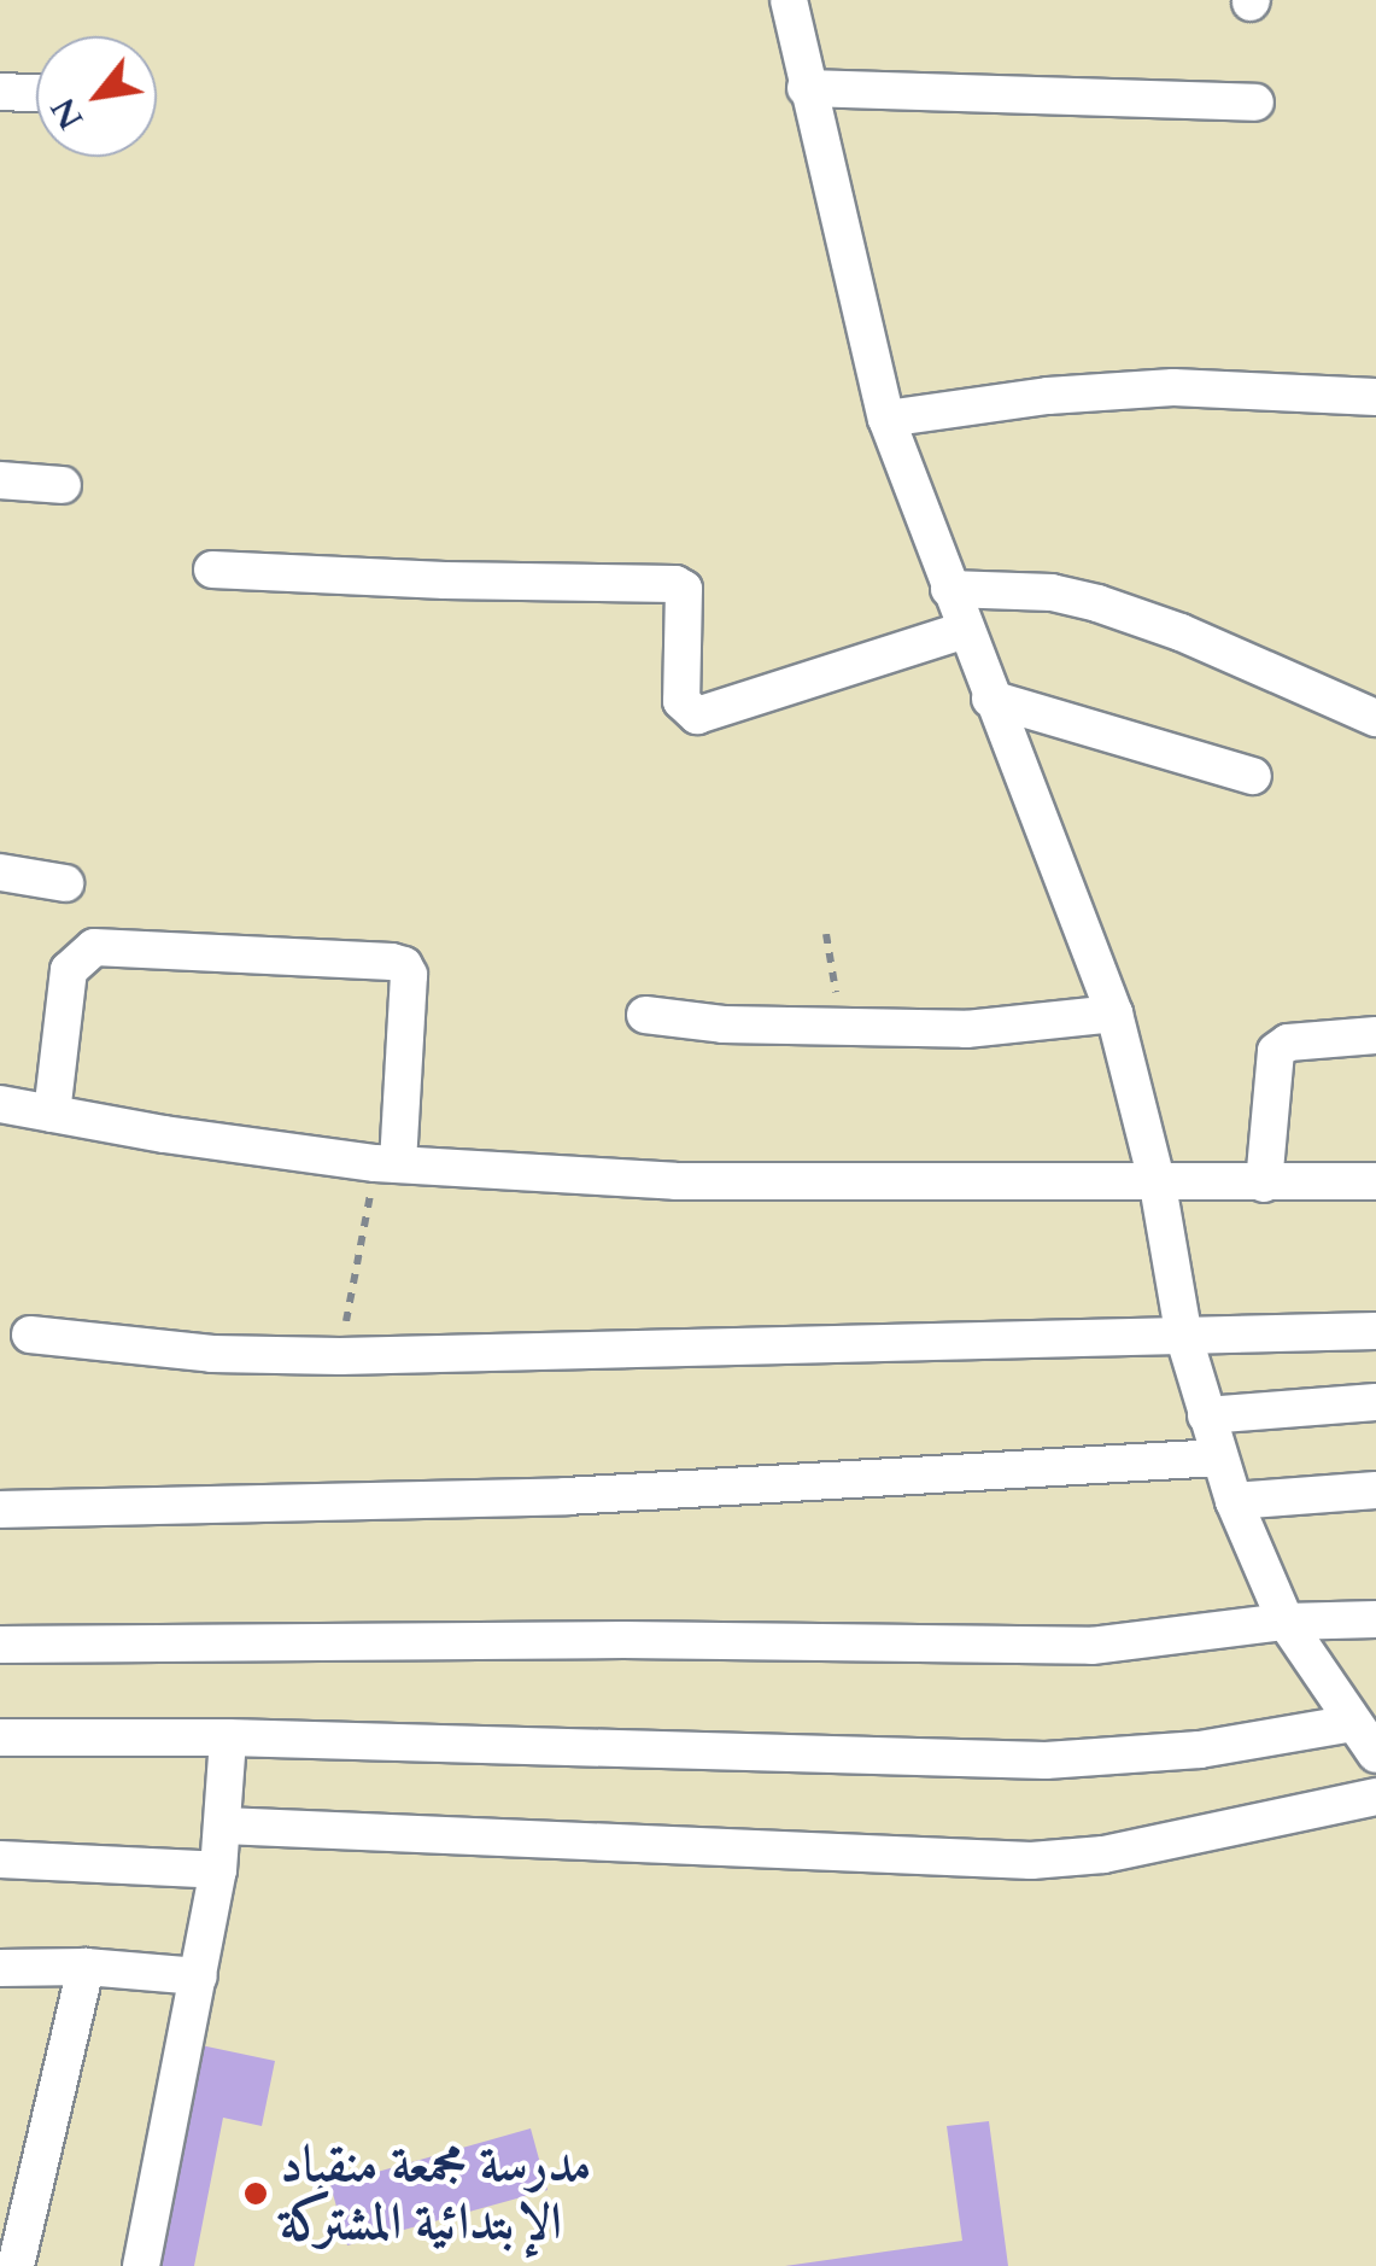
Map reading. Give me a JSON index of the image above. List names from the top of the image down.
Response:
{
  "places": ["مدرسة مجمعة منقباد الإبتدائية المشتركة"],
  "north": "bottom left"
}
